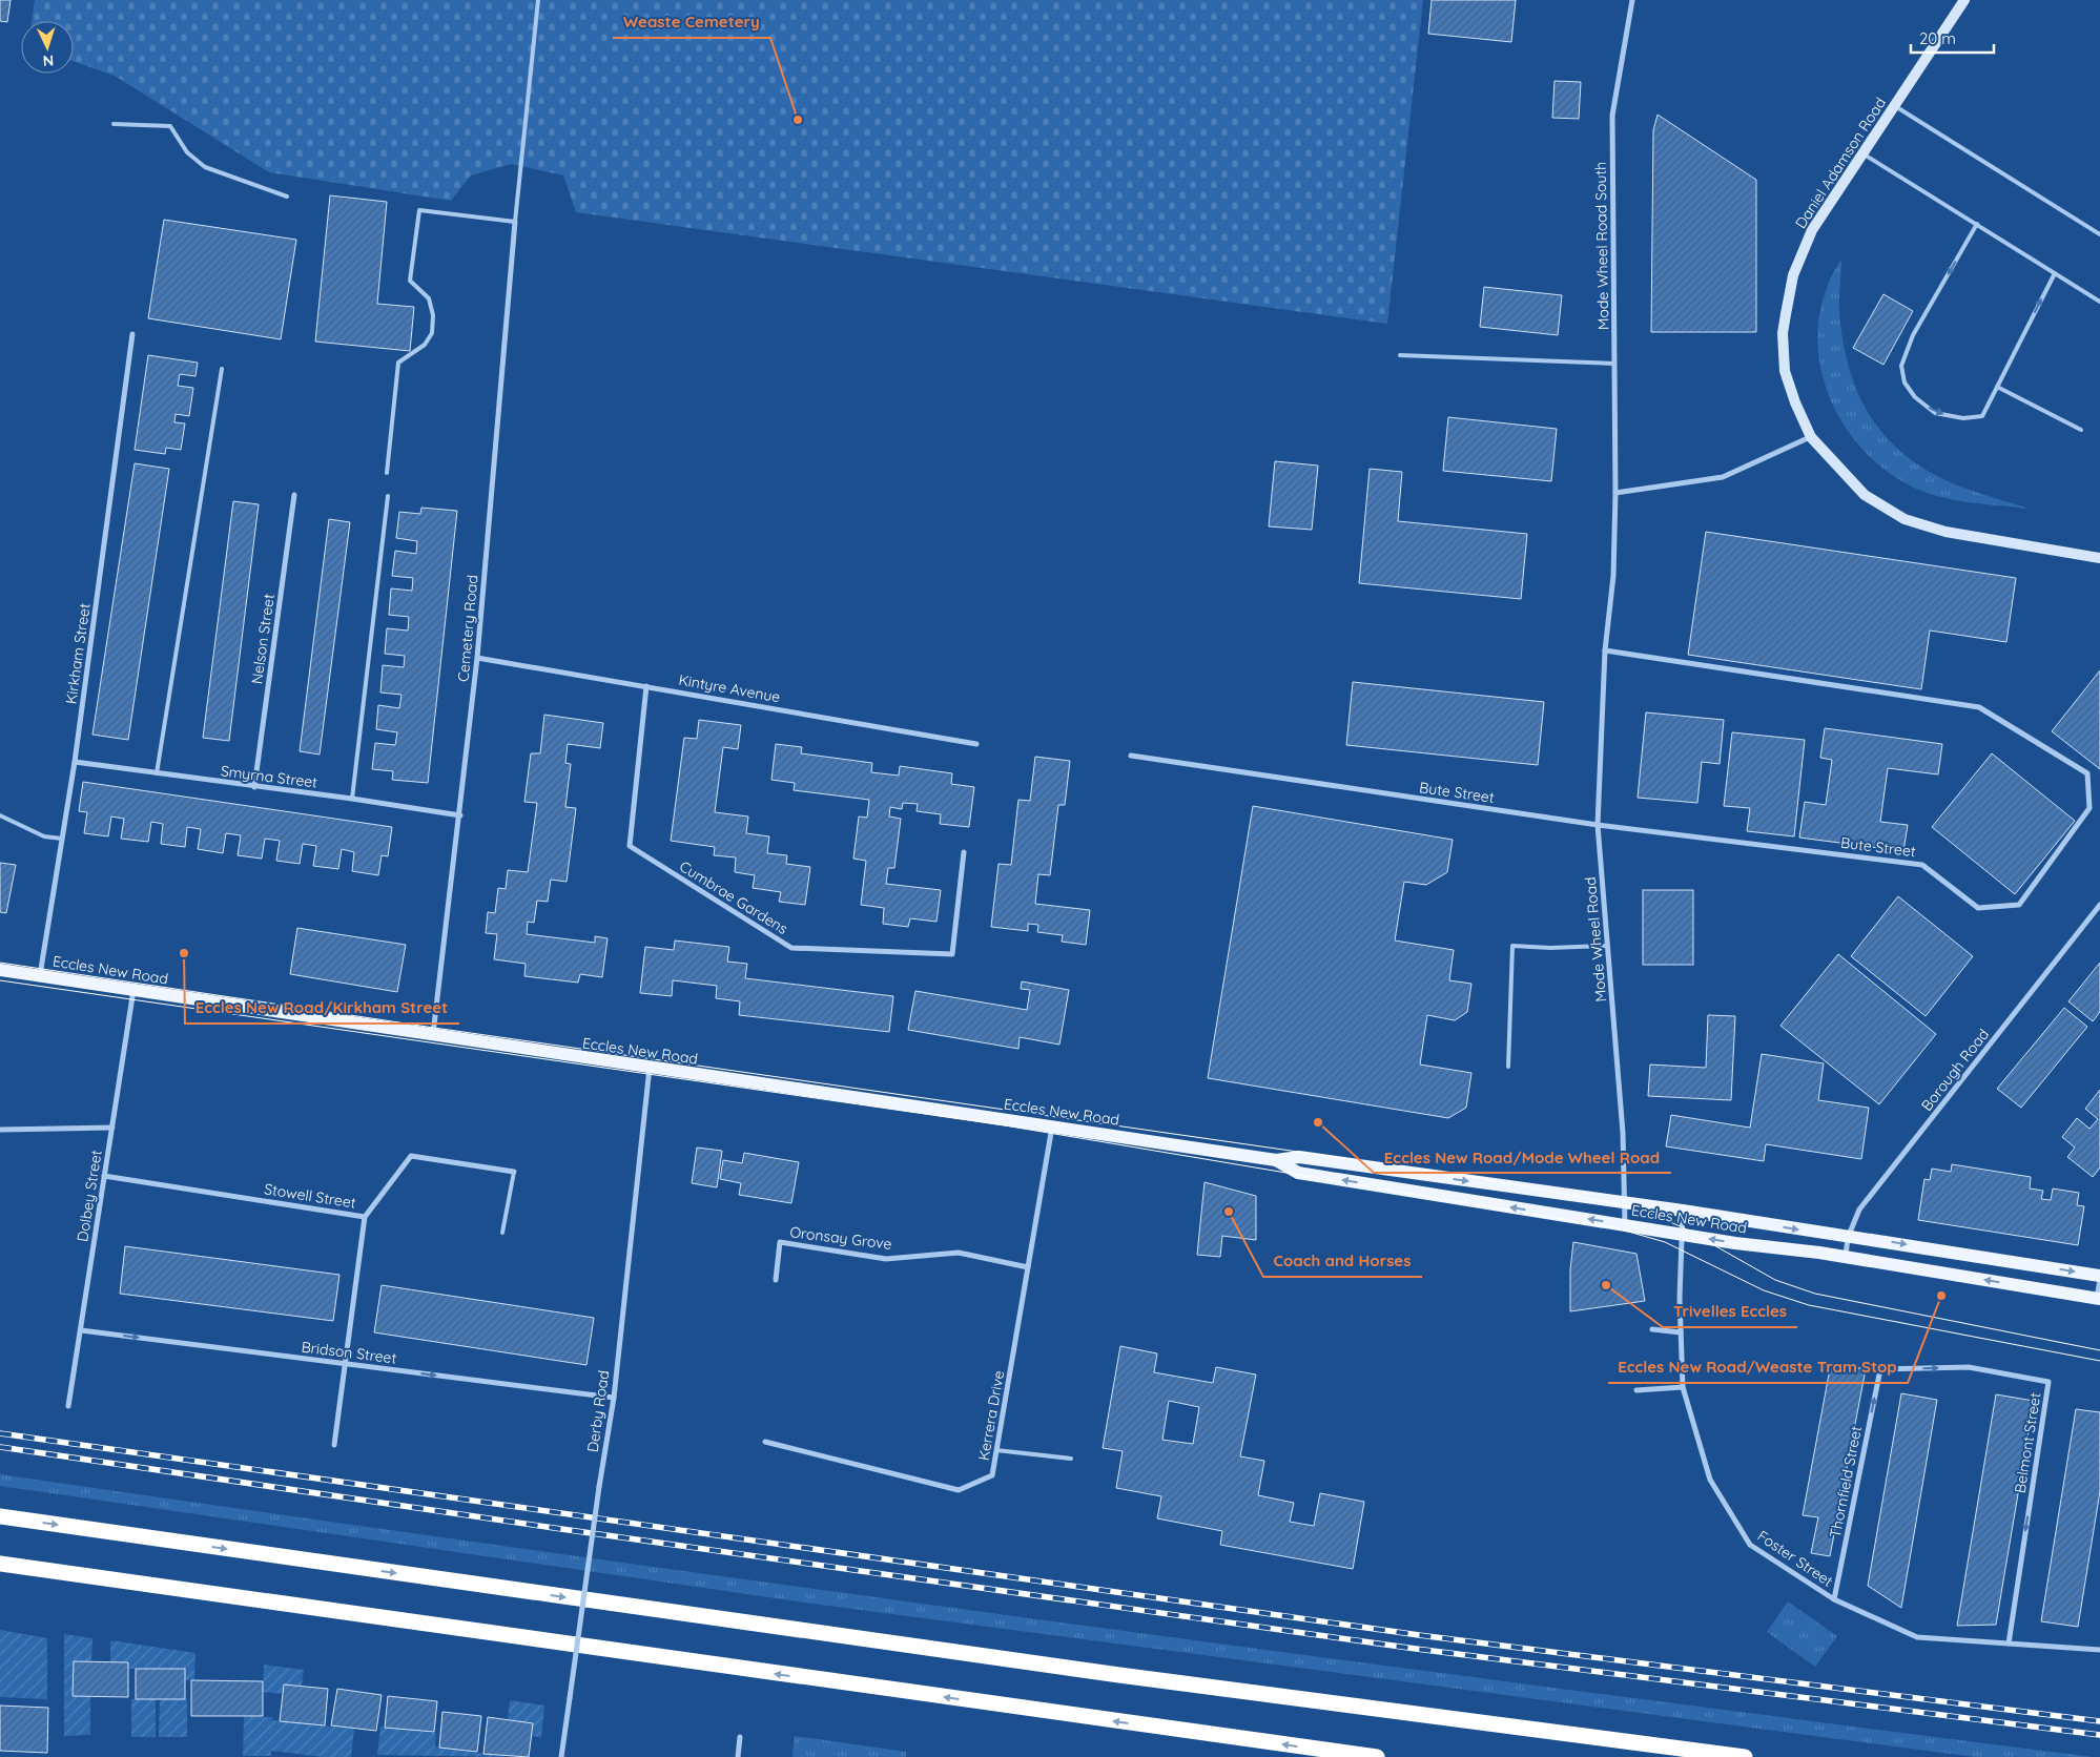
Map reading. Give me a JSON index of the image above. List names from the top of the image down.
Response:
{
  "streets": {
    "main road": ["Eccles New Road"],
    "street": [
      "Daniel Adamson Road",
      "Mode Wheel Road South",
      "Cemetery Road",
      "Nelson Street",
      "Kirkham Street",
      "Kintyre Avenue",
      "Smyrna Street",
      "Bute Street",
      "Cumbrae Gardens",
      "Mode Wheel Road",
      "Borough Road",
      "Dolbey Street",
      "Stowell Street",
      "Oronsay Grove",
      "Bridson Street",
      "Derby Road",
      "Kerrera Drive",
      "Belmont Street",
      "Thornfield Street",
      "Foster Street"
    ]
  },
  "crossings": [
    ["Mode Wheel Road South", "Bute Street"],
    ["Mode Wheel Road South", "Mode Wheel Road"],
    ["Cemetery Road", "Kintyre Avenue"],
    ["Cemetery Road", "Smyrna Street"],
    ["Cemetery Road", "Eccles New Road"],
    ["Nelson Street", "Smyrna Street"],
    ["Kirkham Street", "Smyrna Street"],
    ["Kirkham Street", "Eccles New Road"],
    ["Kintyre Avenue", "Cumbrae Gardens"],
    ["Bute Street", "Mode Wheel Road"],
    ["Mode Wheel Road", "Eccles New Road"],
    ["Eccles New Road", "Borough Road"],
    ["Eccles New Road", "Dolbey Street"],
    ["Eccles New Road", "Derby Road"],
    ["Eccles New Road", "Kerrera Drive"],
    ["Eccles New Road", "Foster Street"],
    ["Dolbey Street", "Stowell Street"],
    ["Dolbey Street", "Bridson Street"],
    ["Oronsay Grove", "Kerrera Drive"],
    ["Bridson Street", "Derby Road"],
    ["Belmont Street", "Thornfield Street"],
    ["Belmont Street", "Foster Street"],
    ["Thornfield Street", "Foster Street"]
  ],
  "one_way": ["Bridson Street", "Thornfield Street"],
  "places": [
    "Weaste Cemetery",
    "Eccles New Road/Kirkham Street",
    "Eccles New Road/Mode Wheel Road",
    "Coach and Horses",
    "Trivelles Eccles",
    "Eccles New Road/Weaste Tram Stop"
  ],
  "scale_bar": "20 m",
  "north": "bottom"
}
